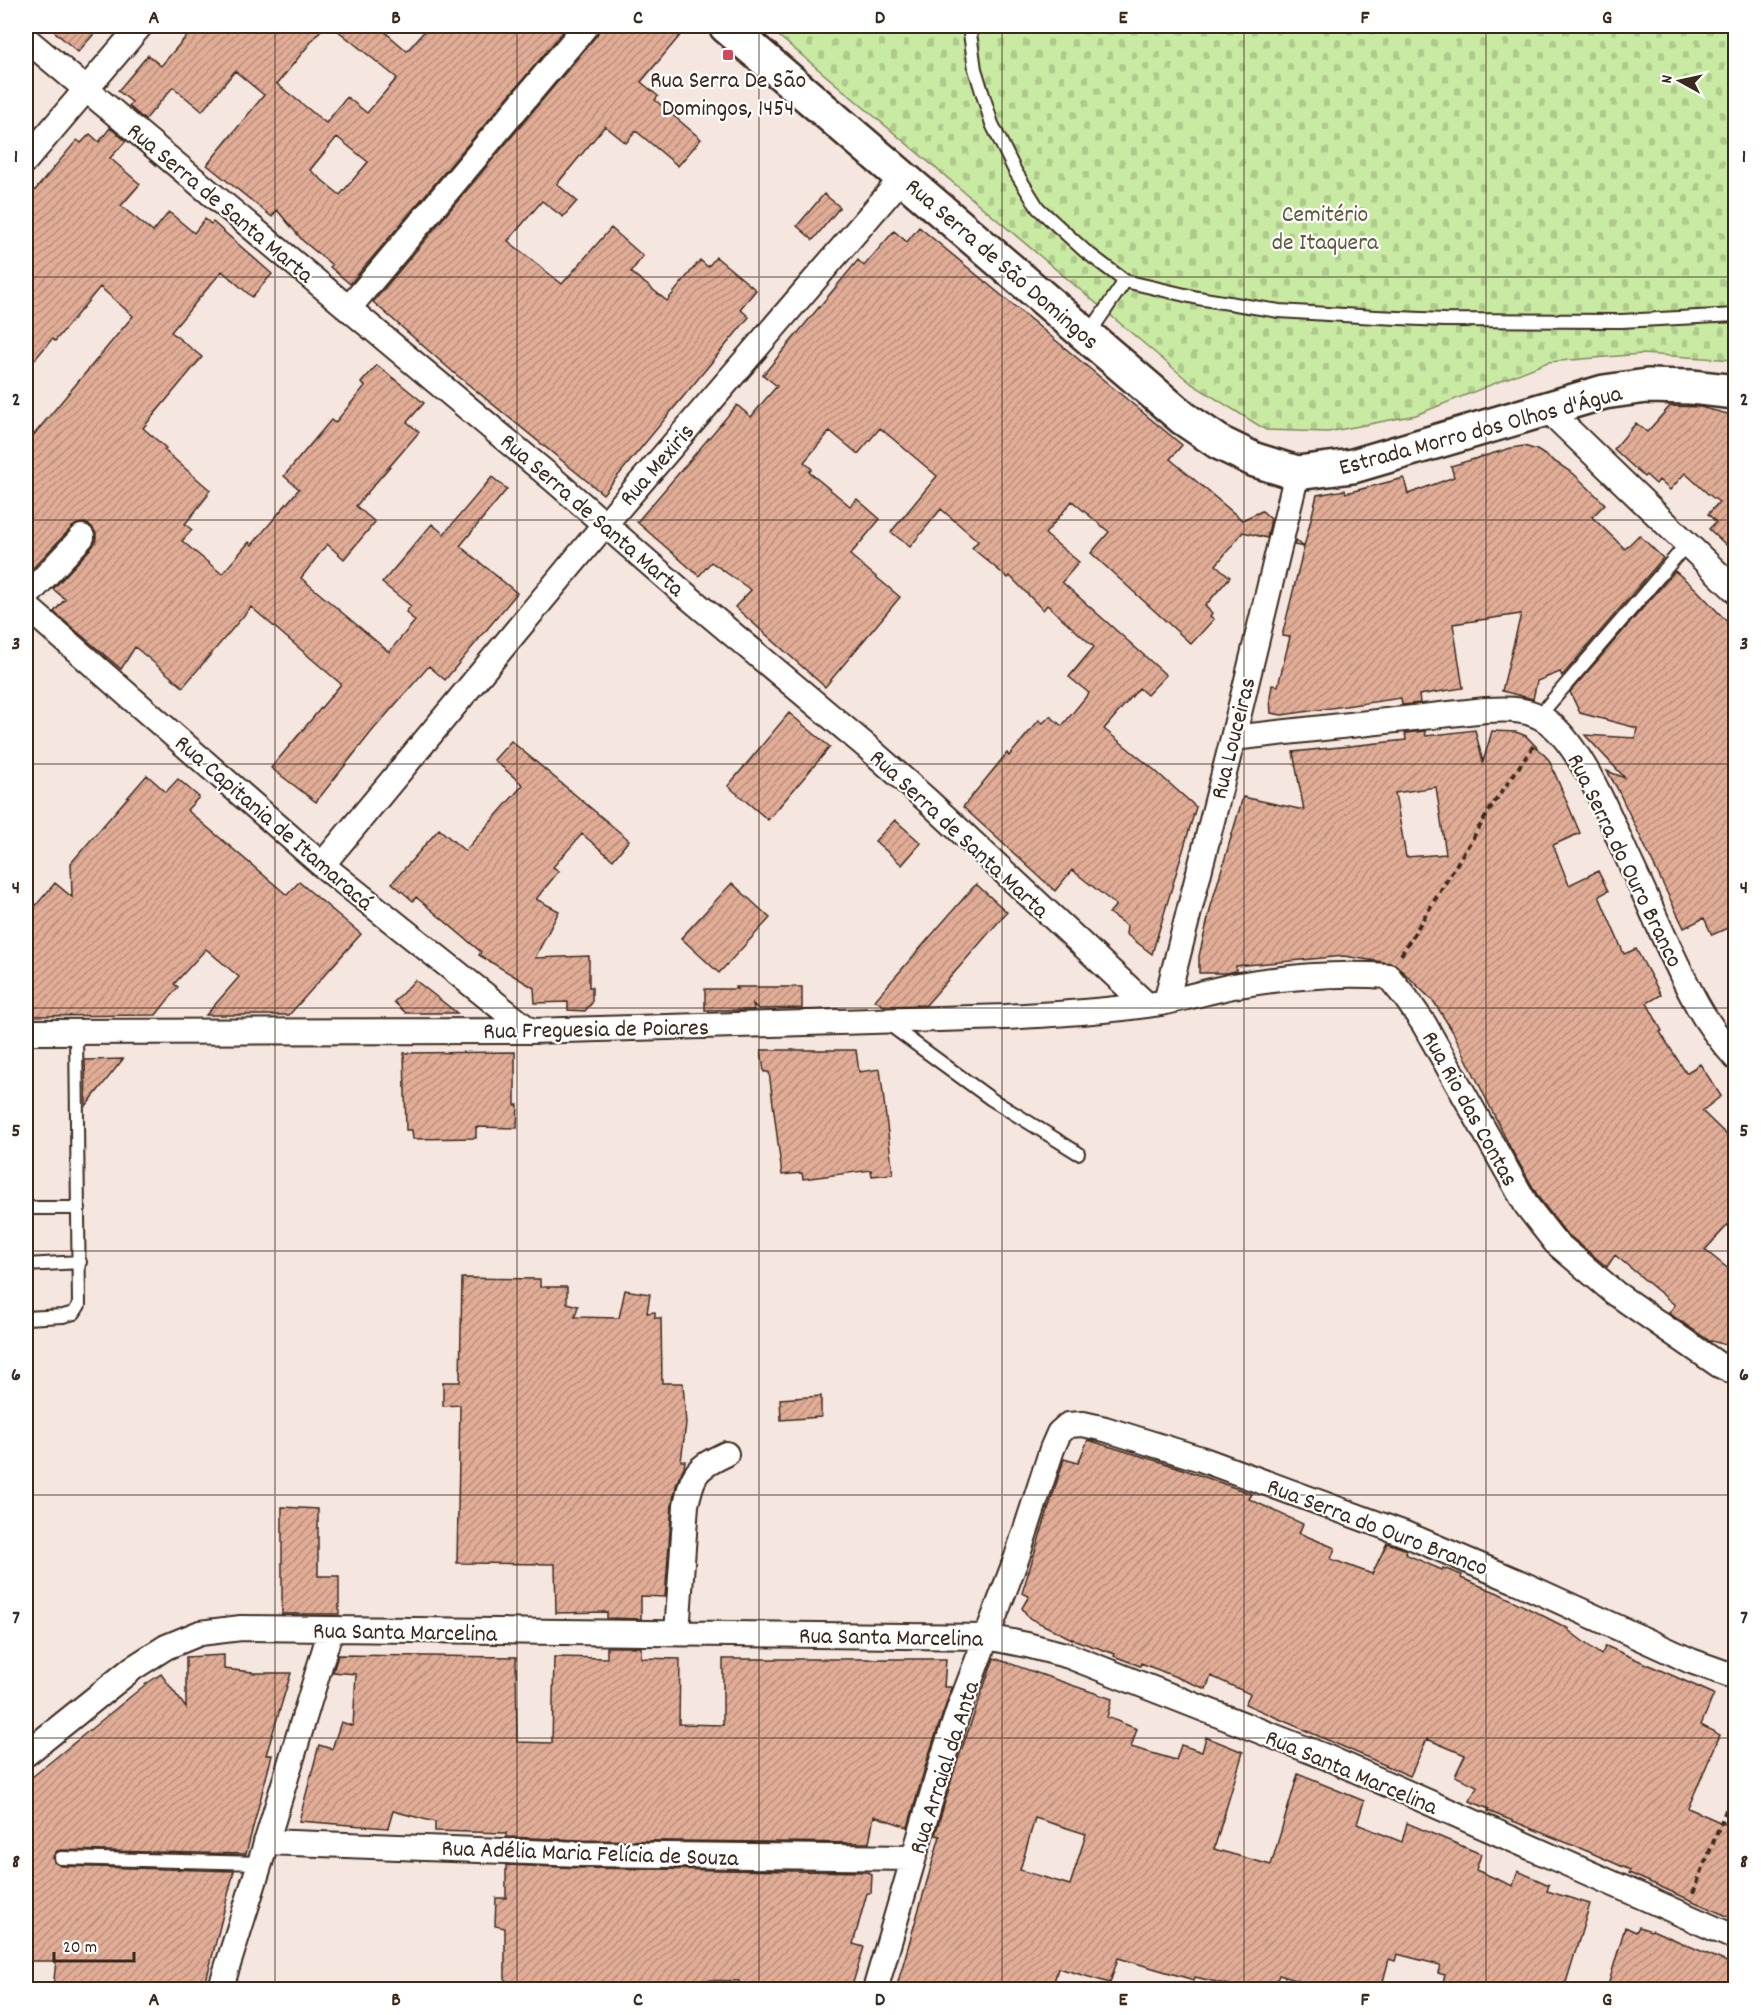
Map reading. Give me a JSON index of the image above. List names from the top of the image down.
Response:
{
  "streets": {
    "main road": ["Rua Serra de São Domingos", "Estrada Morro dos Olhos d'Água"],
    "street": [
      "Rua Serra de Santa Marta",
      "Rua Mexiris",
      "Rua Louceiras",
      "Rua Capitania de Itamaracá",
      "Rua Serra do Ouro Branco",
      "Rua Freguesia de Poiares",
      "Rua Rio das Contas",
      "Rua Santa Marcelina",
      "Rua Arraial da Anta",
      "Rua Adélia Maria Felícia de Souza"
    ]
  },
  "crossings": [
    ["Rua Serra de Santa Marta", "Rua Mexiris"],
    ["Rua Serra de Santa Marta", "Rua Louceiras"],
    ["Rua Serra de Santa Marta", "Rua Freguesia de Poiares"],
    ["Rua Serra de São Domingos", "Estrada Morro dos Olhos d'Água"],
    ["Rua Serra de São Domingos", "Rua Mexiris"],
    ["Rua Serra de São Domingos", "Rua Louceiras"],
    ["Estrada Morro dos Olhos d'Água", "Rua Louceiras"],
    ["Rua Mexiris", "Rua Capitania de Itamaracá"],
    ["Rua Louceiras", "Rua Freguesia de Poiares"],
    ["Rua Capitania de Itamaracá", "Rua Freguesia de Poiares"],
    ["Rua Serra do Ouro Branco", "Rua Arraial da Anta"],
    ["Rua Santa Marcelina", "Rua Arraial da Anta"],
    ["Rua Arraial da Anta", "Rua Adélia Maria Felícia de Souza"]
  ],
  "parks": ["Cemitério de Itaquera"],
  "places": {
    "transit": ["Rua Serra De São Domingos, 1454"]
  },
  "scale_bar": "20 m",
  "north": "left",
  "grid": {
    "columns": [
      "A",
      "B",
      "C",
      "D",
      "E",
      "F",
      "G"
    ],
    "rows": [
      "1",
      "2",
      "3",
      "4",
      "5",
      "6",
      "7",
      "8"
    ]
  }
}
